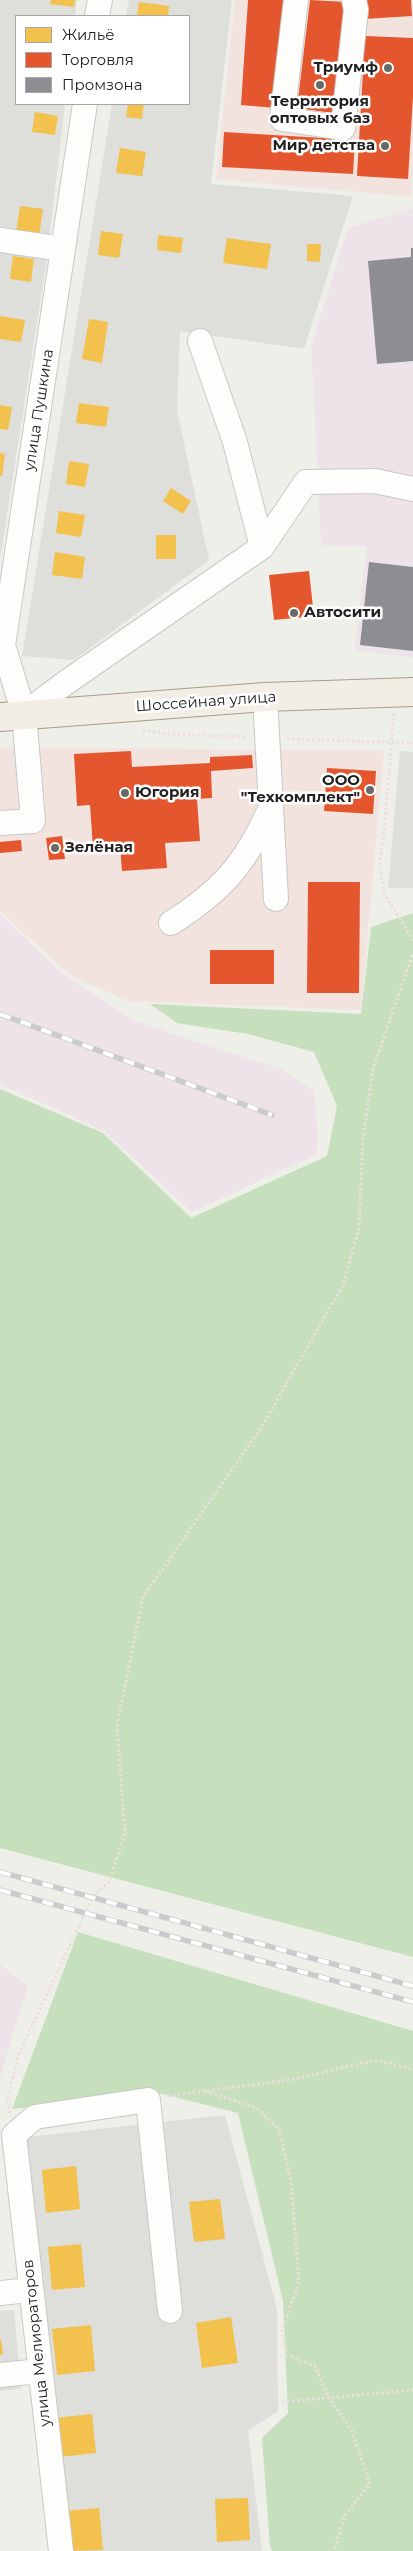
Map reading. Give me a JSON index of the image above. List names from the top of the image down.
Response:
{
  "streets": {
    "main road": ["Шоссейная улица"],
    "street": ["улица Пушкина", "улица Мелиораторов"]
  },
  "crossings": [
    ["улица Пушкина", "Шоссейная улица"]
  ],
  "places": [
    "Триумф",
    "Территория оптовых баз",
    "Мир детства",
    "Автосити",
    "ООО \"Техкомплект\"",
    "Югория",
    "Зелёная"
  ],
  "legend": ["Жильё", "Торговля", "Промзона"]
}
